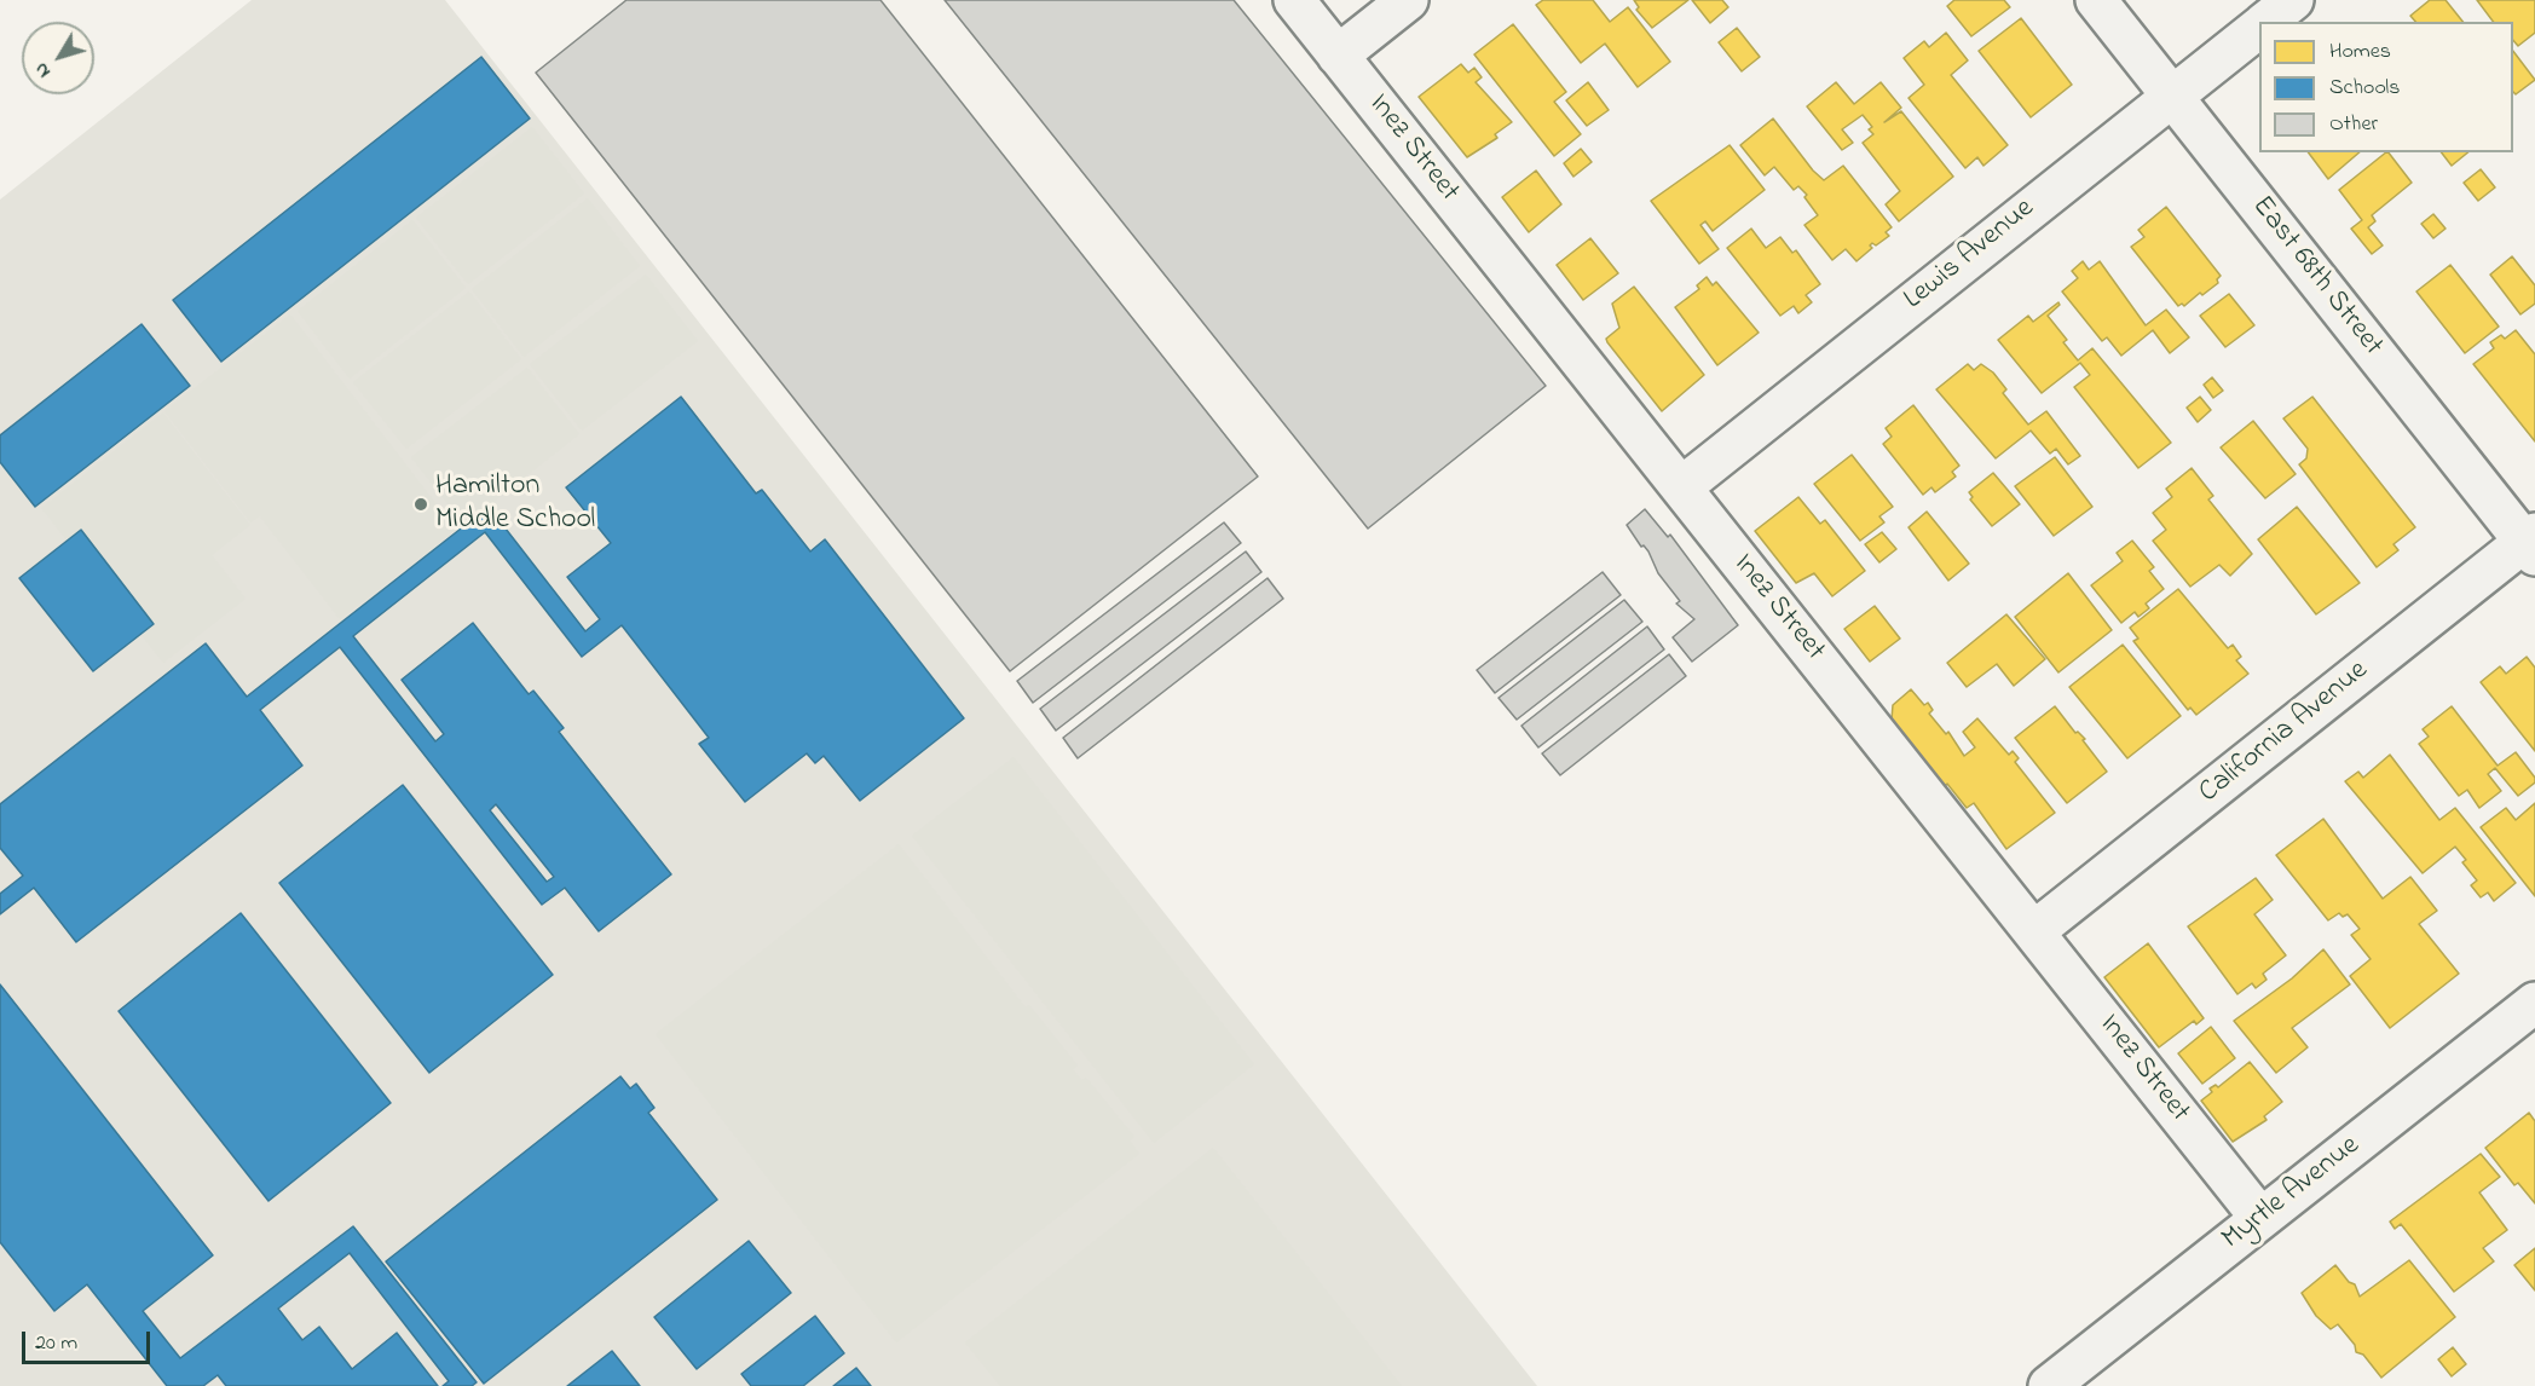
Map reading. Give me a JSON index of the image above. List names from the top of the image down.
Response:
{
  "streets": {
    "street": [
      "Inez Street",
      "Lewis Avenue",
      "East 68th Street",
      "California Avenue",
      "Myrtle Avenue"
    ]
  },
  "crossings": [
    ["Inez Street", "Lewis Avenue"],
    ["Inez Street", "California Avenue"],
    ["Inez Street", "Myrtle Avenue"],
    ["Lewis Avenue", "East 68th Street"],
    ["East 68th Street", "California Avenue"]
  ],
  "places": ["Hamilton Middle School"],
  "legend": ["Homes", "Schools", "Other"],
  "scale_bar": "20 m",
  "north": "bottom left"
}
